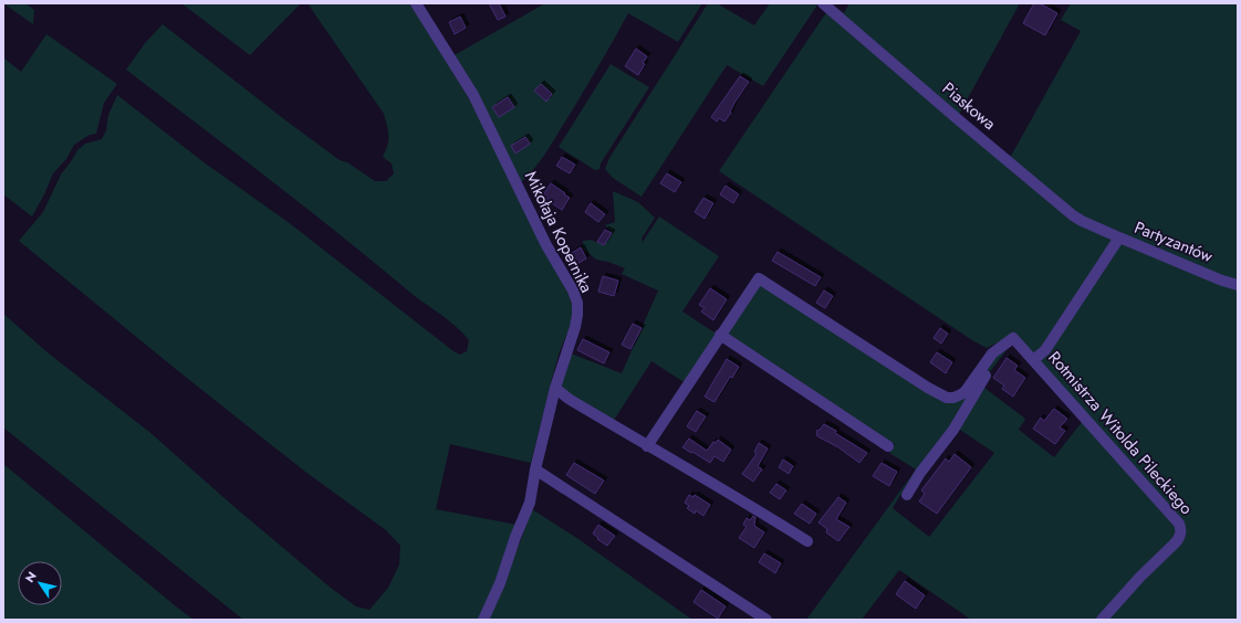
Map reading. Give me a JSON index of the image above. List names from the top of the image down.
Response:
{
  "streets": {
    "street": [
      "Piaskowa",
      "Mikołaja Kopernika",
      "Partyzantów",
      "Rotmistrza Witolda Pileckiego"
    ]
  },
  "crossings": [
    ["Piaskowa", "Partyzantów"],
    ["Partyzantów", "Rotmistrza Witolda Pileckiego"]
  ],
  "north": "top left"
}
